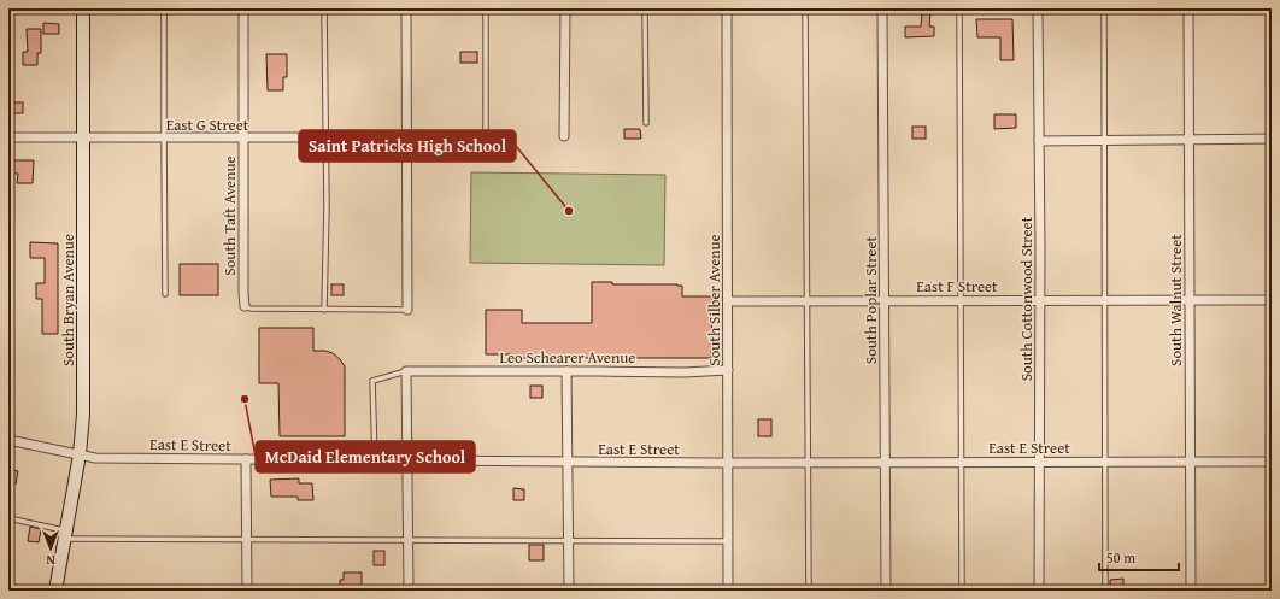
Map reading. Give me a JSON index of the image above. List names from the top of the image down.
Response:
{
  "streets": {
    "main road": ["South Bryan Avenue"],
    "street": [
      "East G Street",
      "South Taft Avenue",
      "East F Street",
      "South Cottonwood Street",
      "South Silber Avenue",
      "South Poplar Street",
      "South Walnut Street",
      "Leo Schearer Avenue",
      "East E Street"
    ]
  },
  "crossings": [
    ["East G Street", "South Taft Avenue"],
    ["East G Street", "South Bryan Avenue"],
    ["East F Street", "South Cottonwood Street"],
    ["East F Street", "South Silber Avenue"],
    ["East F Street", "South Poplar Street"],
    ["East F Street", "South Walnut Street"],
    ["South Cottonwood Street", "East E Street"],
    ["South Bryan Avenue", "East E Street"],
    ["South Silber Avenue", "Leo Schearer Avenue"],
    ["South Silber Avenue", "East E Street"],
    ["South Poplar Street", "East E Street"],
    ["South Walnut Street", "East E Street"]
  ],
  "places": ["Saint Patricks High School", "McDaid Elementary School"],
  "scale_bar": "50 m",
  "north": "bottom"
}
